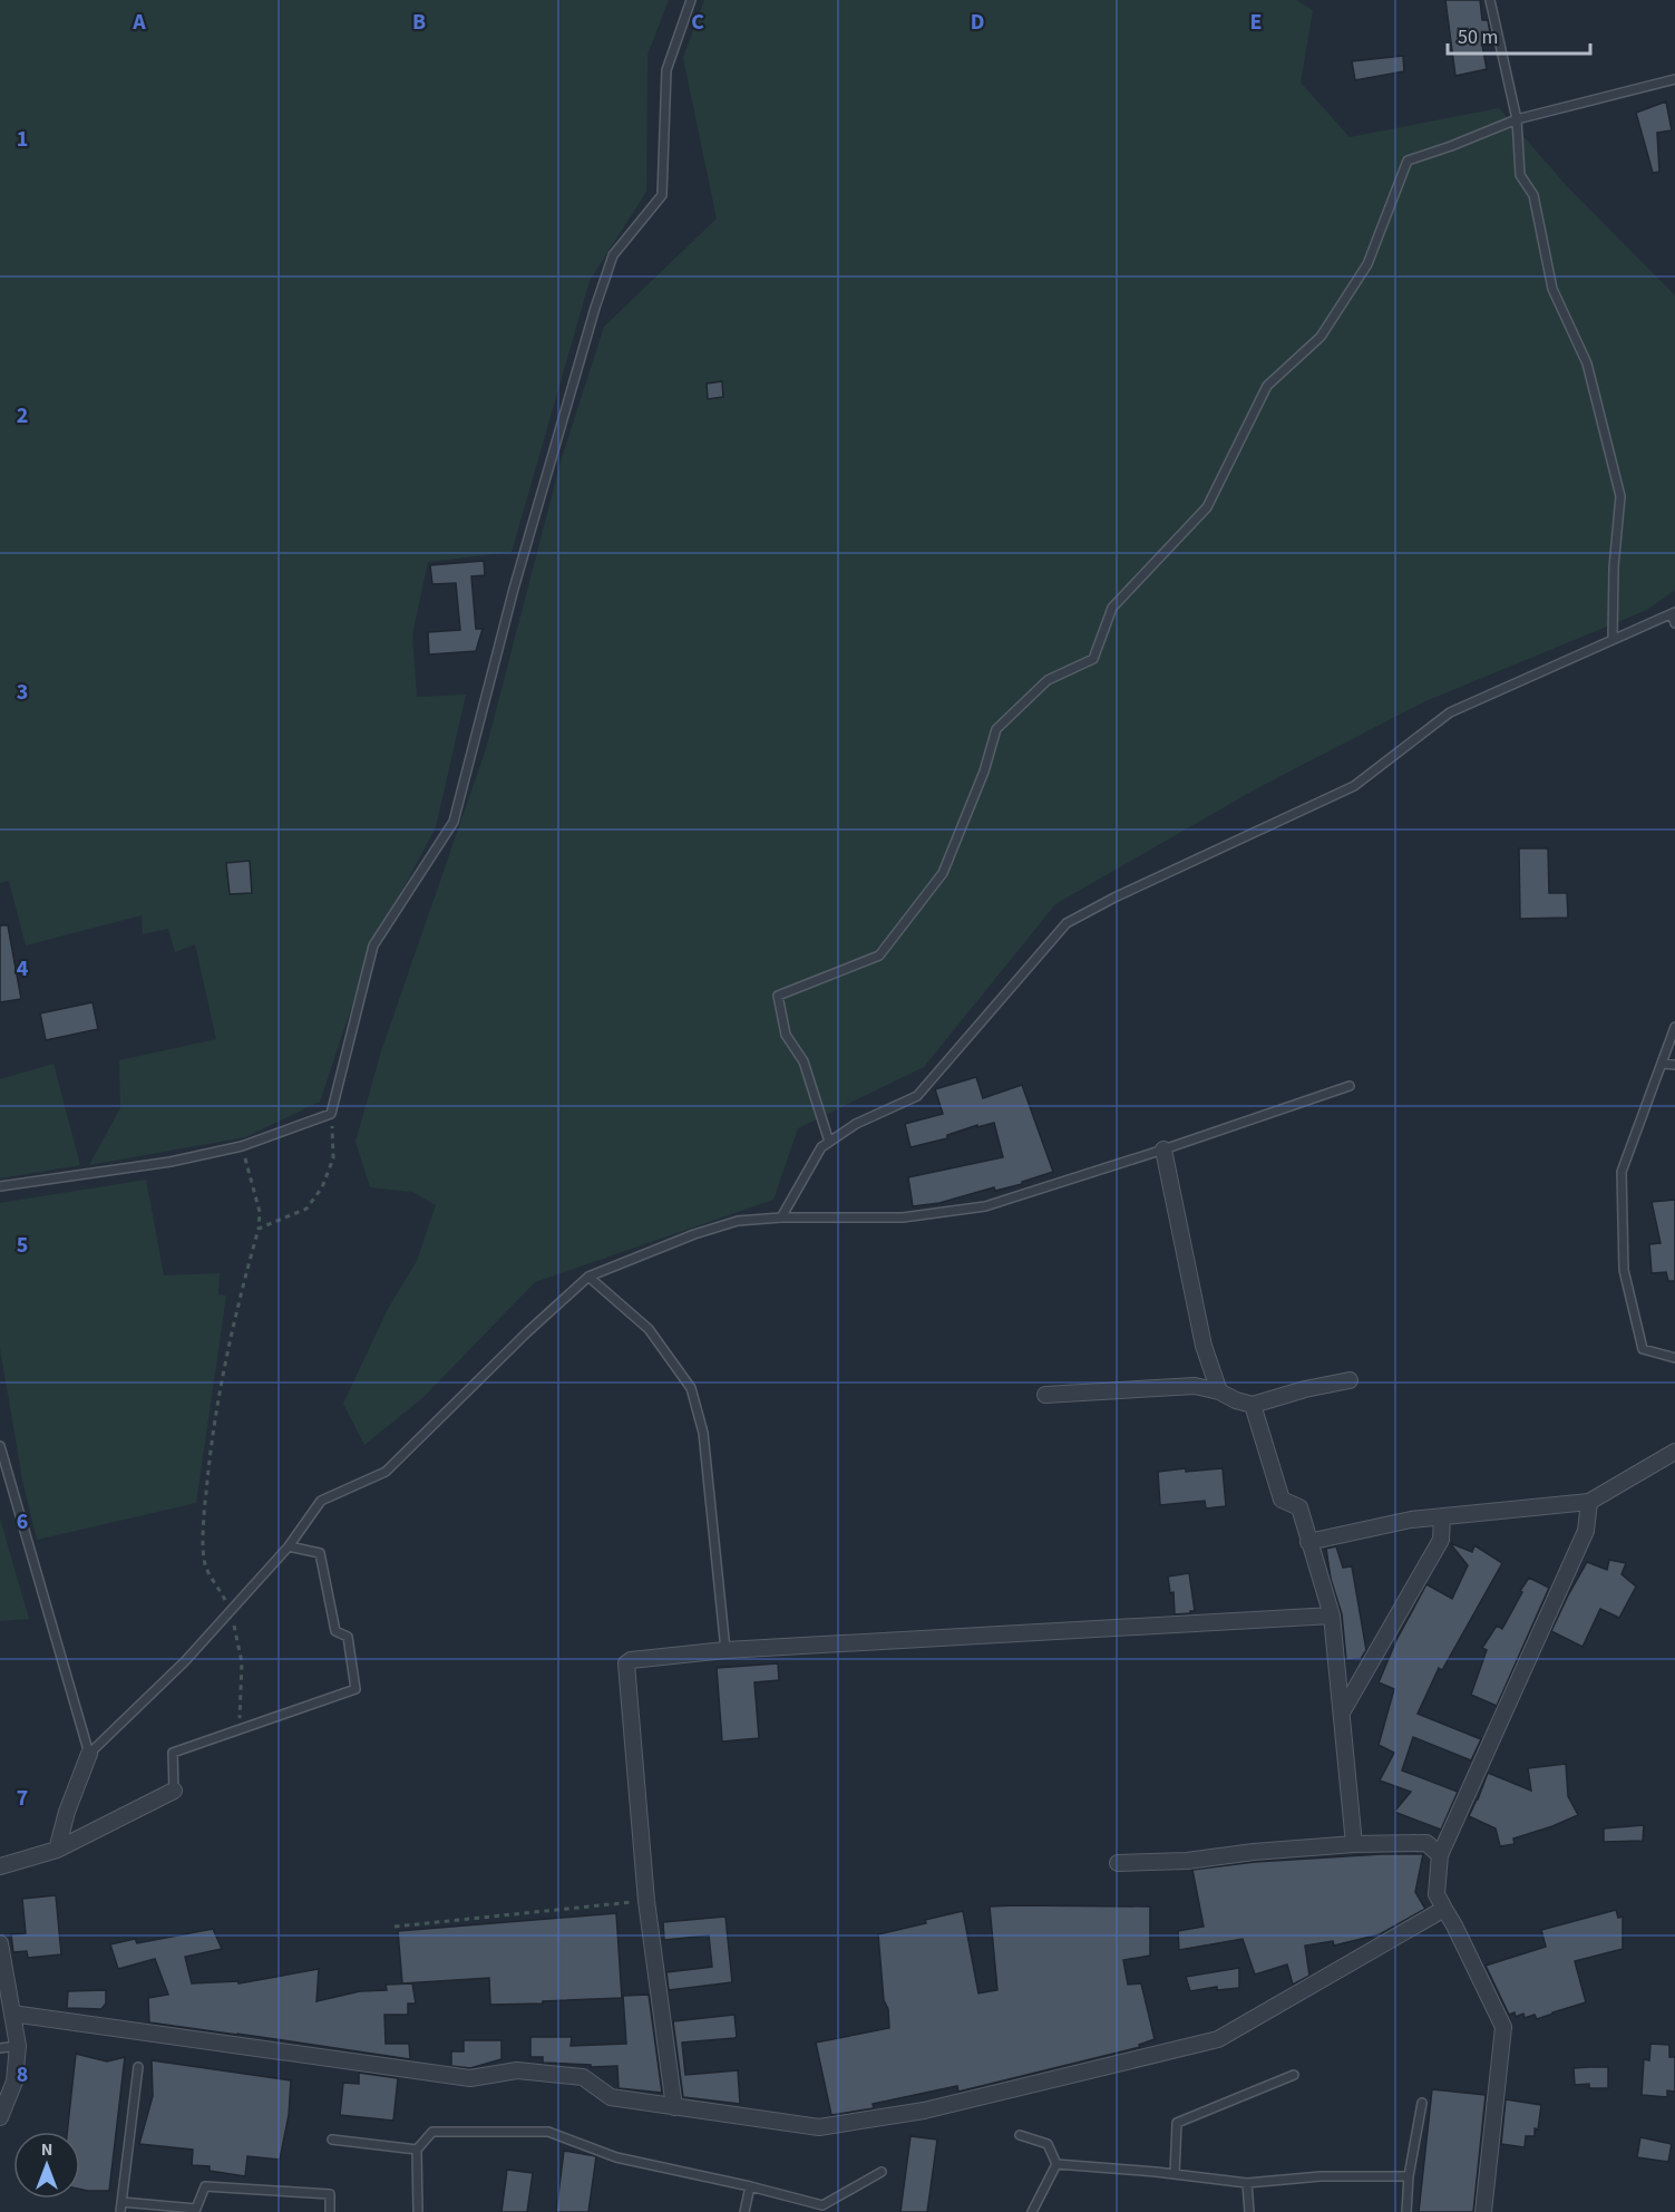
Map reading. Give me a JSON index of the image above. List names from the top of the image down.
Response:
{
  "scale_bar": "50 m",
  "north": "top",
  "grid": {
    "columns": [
      "A",
      "B",
      "C",
      "D",
      "E"
    ],
    "rows": [
      "1",
      "2",
      "3",
      "4",
      "5",
      "6",
      "7",
      "8"
    ]
  }
}
